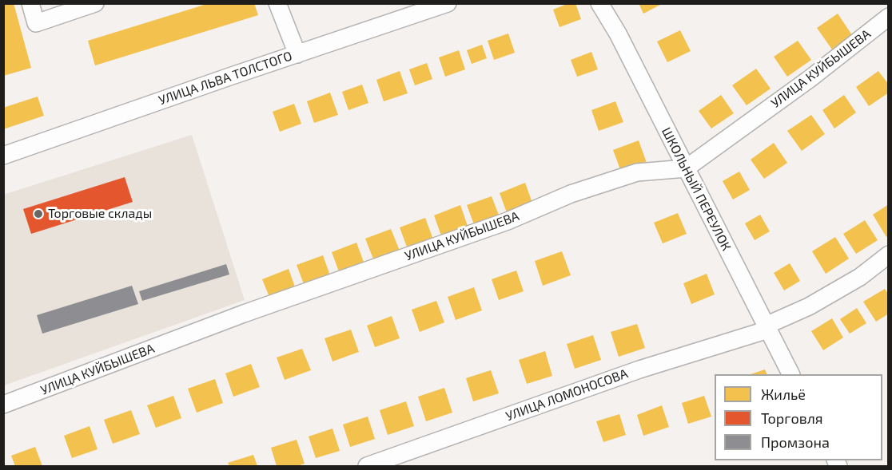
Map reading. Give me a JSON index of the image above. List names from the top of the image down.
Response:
{
  "streets": {
    "street": [
      "УЛИЦА КУЙБЫШЕВА",
      "УЛИЦА ЛЬВА ТОЛСТОГО",
      "ШКОЛЬНЫЙ ПЕРЕУЛОК",
      "УЛИЦА ЛОМОНОСОВА"
    ]
  },
  "crossings": [
    ["УЛИЦА КУЙБЫШЕВА", "ШКОЛЬНЫЙ ПЕРЕУЛОК"],
    ["ШКОЛЬНЫЙ ПЕРЕУЛОК", "УЛИЦА ЛОМОНОСОВА"]
  ],
  "places": ["Торговые склады"],
  "legend": ["Жильё", "Торговля", "Промзона"]
}
